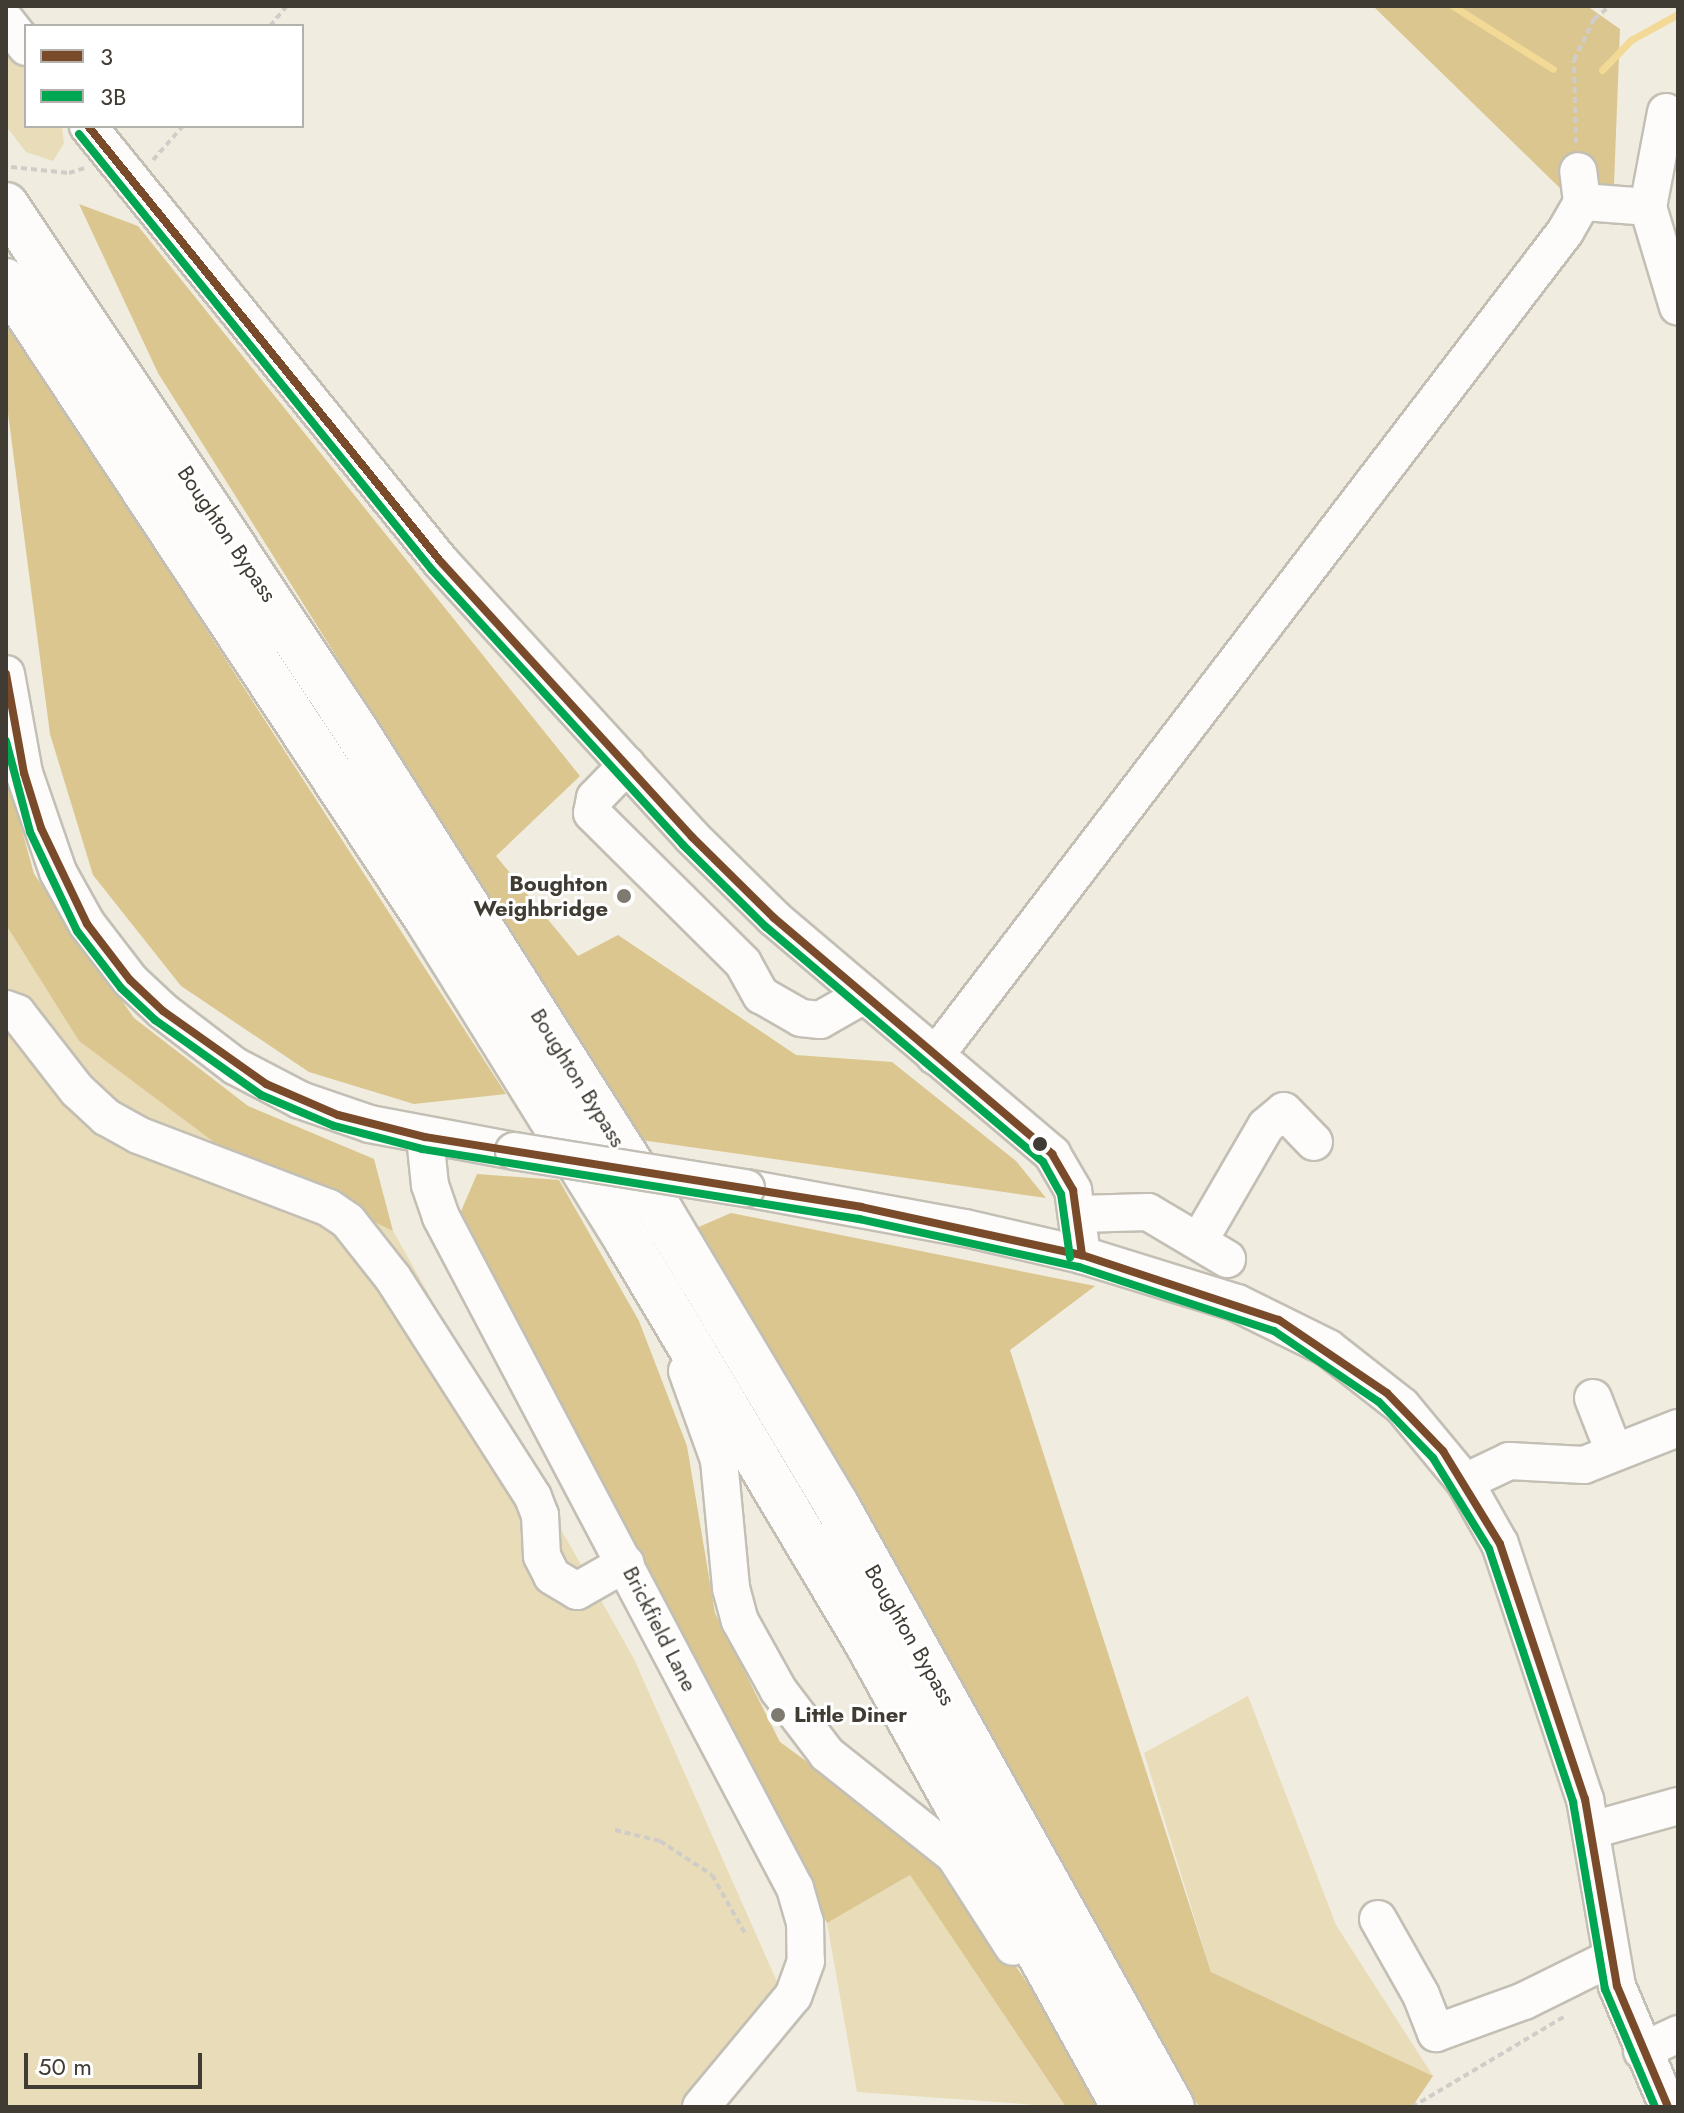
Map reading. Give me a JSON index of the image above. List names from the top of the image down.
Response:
{
  "streets": {
    "highway": ["Boughton Bypass"],
    "street": ["Brickfield Lane"]
  },
  "places": ["Boughton Weighbridge", "Little Diner"],
  "lines": ["transit line 3", "transit line 3B"],
  "legend": ["3", "3B"],
  "scale_bar": "50 m"
}
